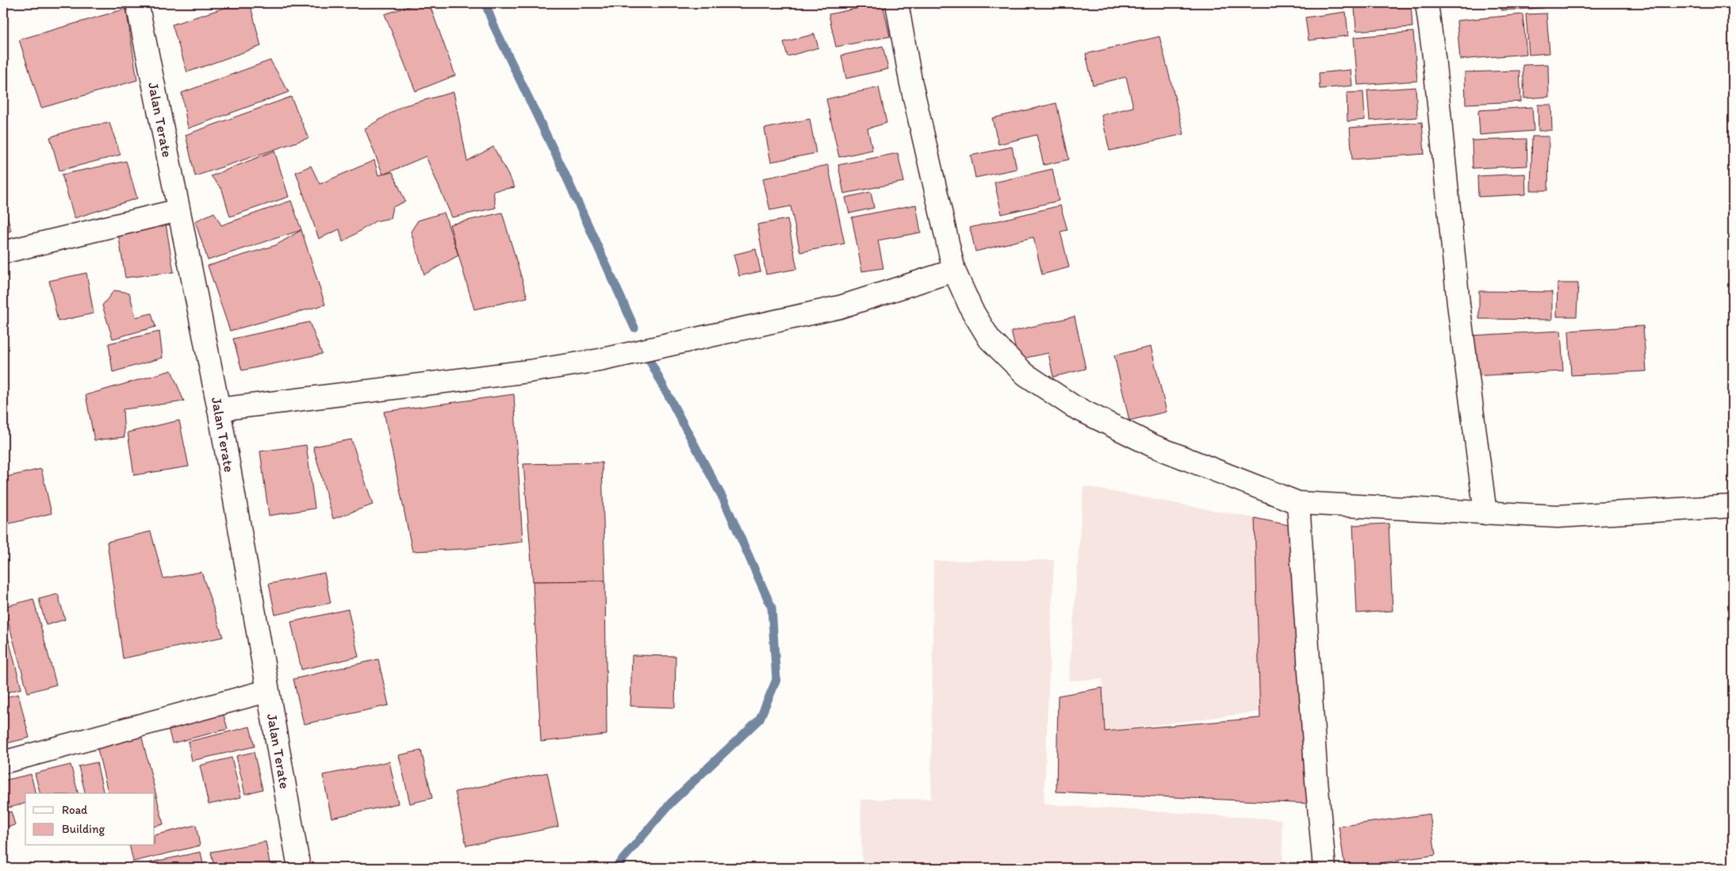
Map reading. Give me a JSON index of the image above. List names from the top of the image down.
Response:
{
  "streets": {
    "street": ["Jalan Terate"]
  },
  "legend": ["Road", "Building"]
}
